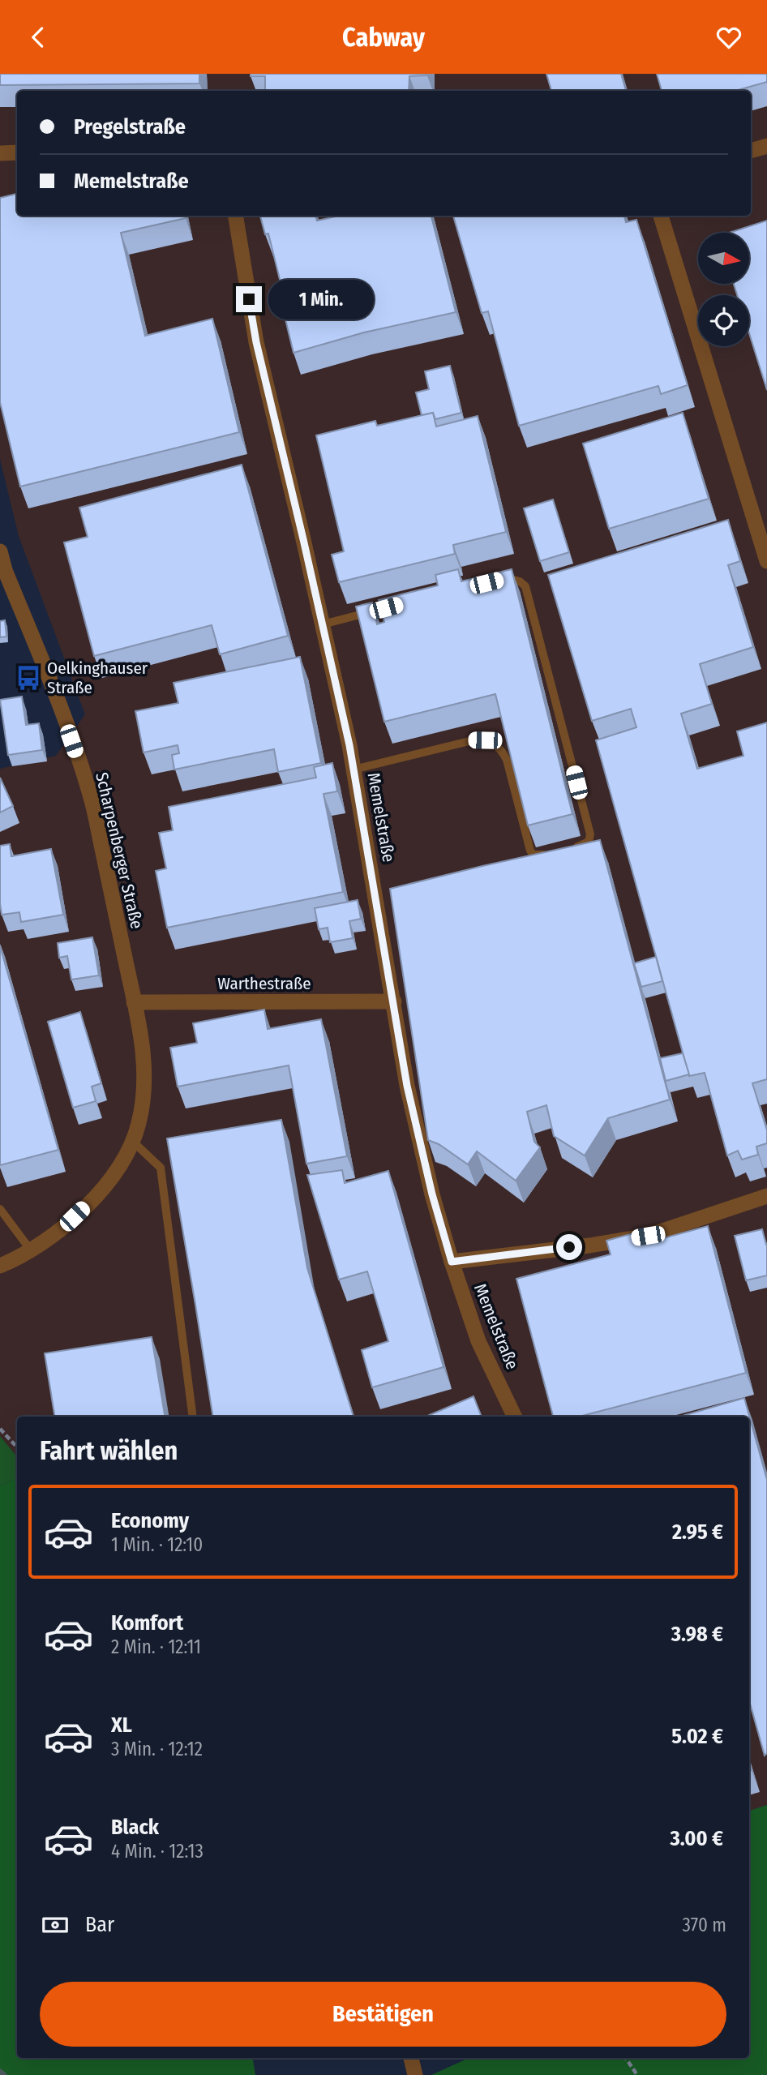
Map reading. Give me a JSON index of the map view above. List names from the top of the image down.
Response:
{
  "streets": {
    "street": ["Memelstraße", "Scharpenberger Straße", "Warthestraße"]
  },
  "crossings": [
    ["Memelstraße", "Warthestraße"],
    ["Scharpenberger Straße", "Warthestraße"]
  ],
  "places": {
    "bus stop": ["Oelkinghauser Straße"]
  },
  "north": "right",
  "page": {
    "header": "Cabway",
    "banner": ["Pregelstraße", "Memelstraße"],
    "bubble": "1 Min.",
    "heading": "Fahrt wählen",
    "list": [
      {
        "name": "Economy",
        "note": "1 Min. · 12:10",
        "value": "2.95 €"
      },
      {
        "name": "Komfort",
        "note": "2 Min. · 12:11",
        "value": "3.98 €"
      },
      {
        "name": "XL",
        "note": "3 Min. · 12:12",
        "value": "5.02 €"
      },
      {
        "name": "Black",
        "note": "4 Min. · 12:13",
        "value": "3.00 €"
      }
    ],
    "pay": ["Bar", "370 m"],
    "buttons": "Bestätigen"
  }
}
